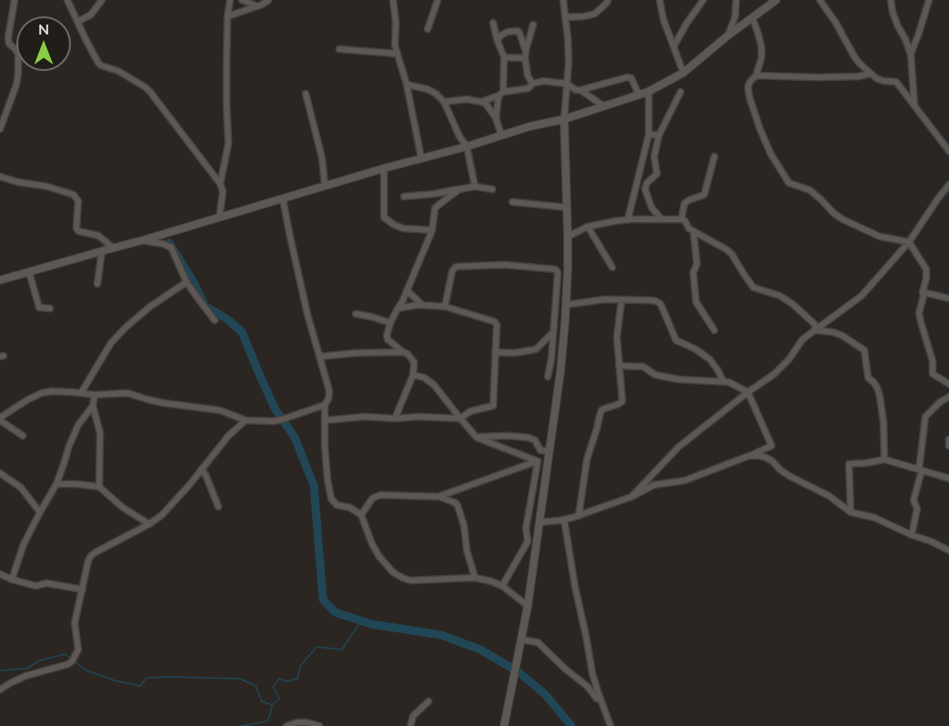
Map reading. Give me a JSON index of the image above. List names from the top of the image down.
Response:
{
  "north": "top"
}
